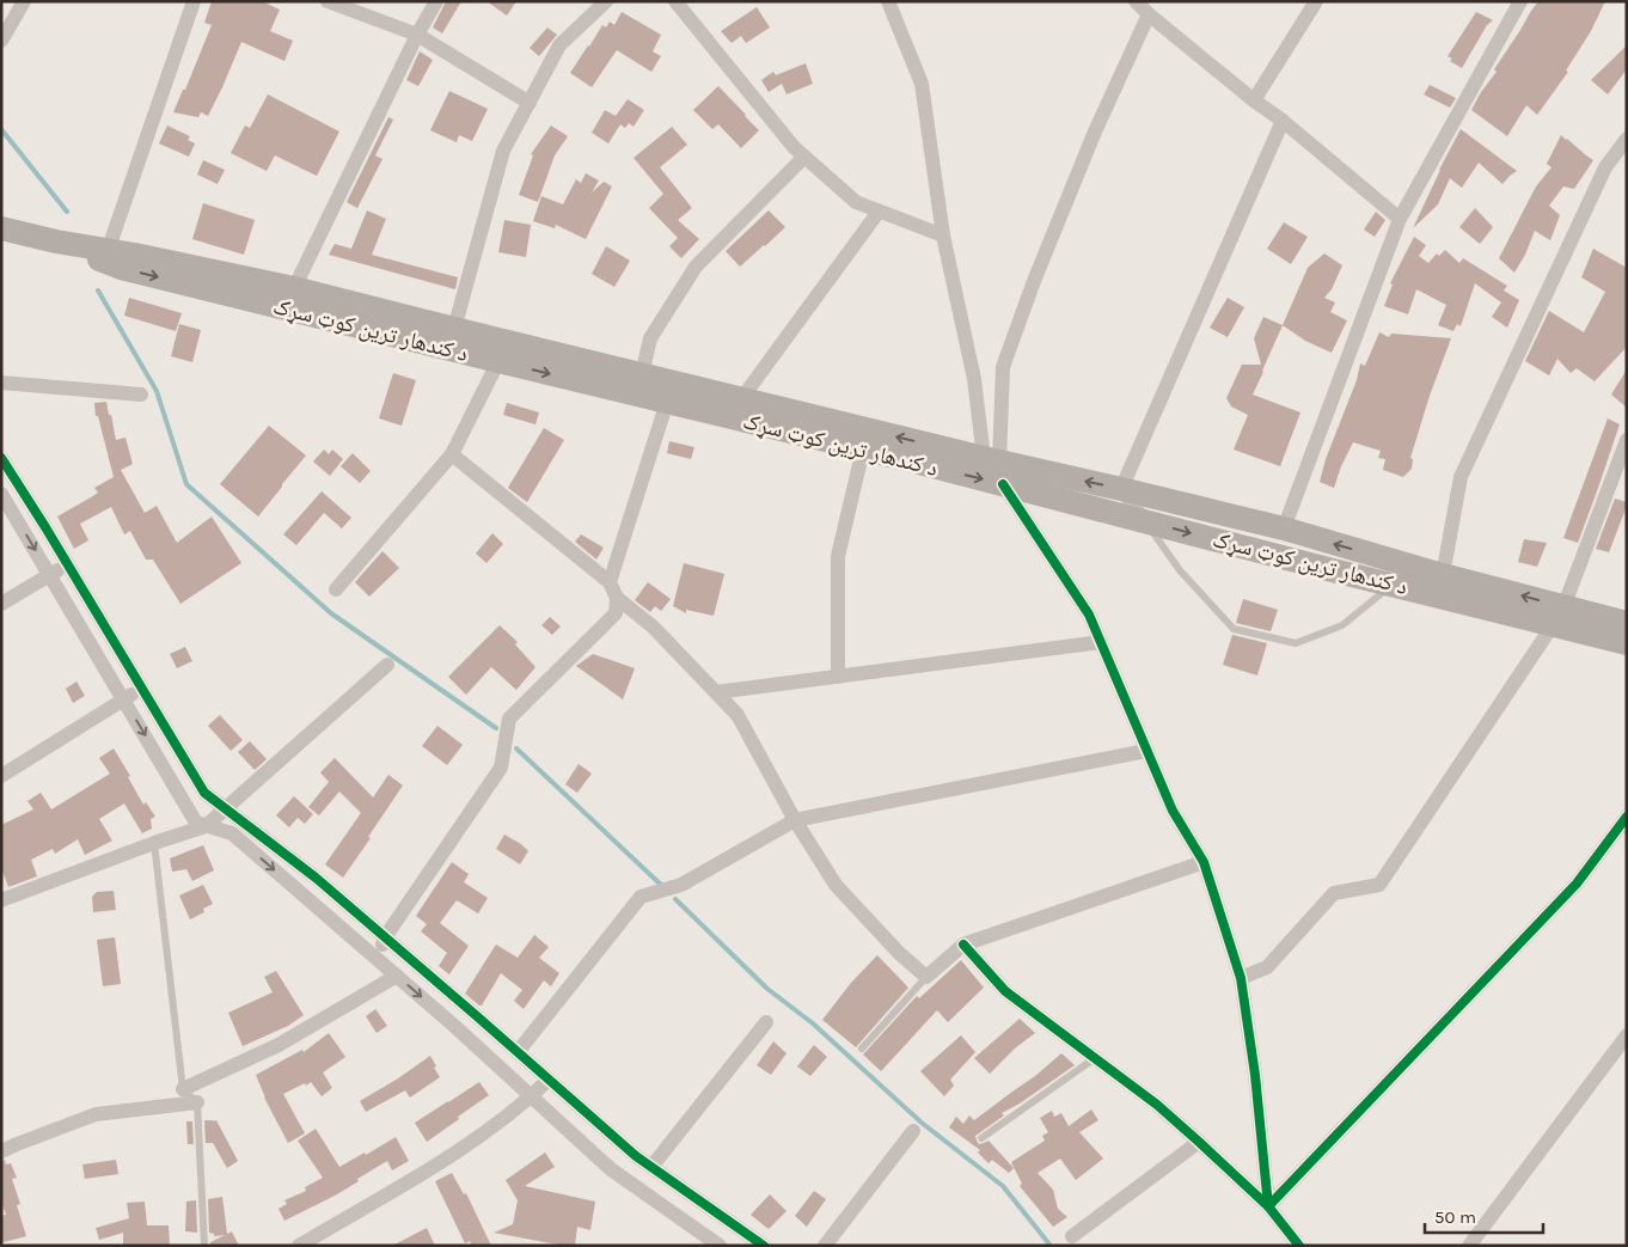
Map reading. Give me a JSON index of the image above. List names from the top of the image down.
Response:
{
  "streets": {
    "main road": ["د کندهار ترين کوټ سړک"]
  },
  "scale_bar": "50 m"
}
